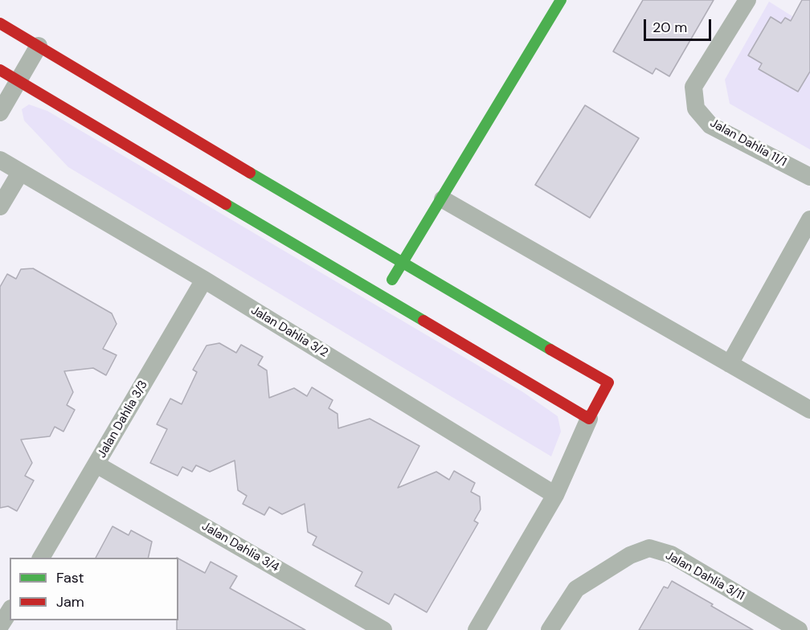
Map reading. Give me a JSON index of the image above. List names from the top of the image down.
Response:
{
  "streets": {
    "street": [
      "Jalan Dahlia 11/1",
      "Jalan Dahlia 3/2",
      "Jalan Dahlia 3/3",
      "Jalan Dahlia 3/4",
      "Jalan Dahlia 3/11"
    ]
  },
  "crossings": [
    ["Jalan Dahlia 3/2", "Jalan Dahlia 3/3"],
    ["Jalan Dahlia 3/3", "Jalan Dahlia 3/4"]
  ],
  "legend": ["Fast", "Jam"],
  "scale_bar": "20 m"
}
